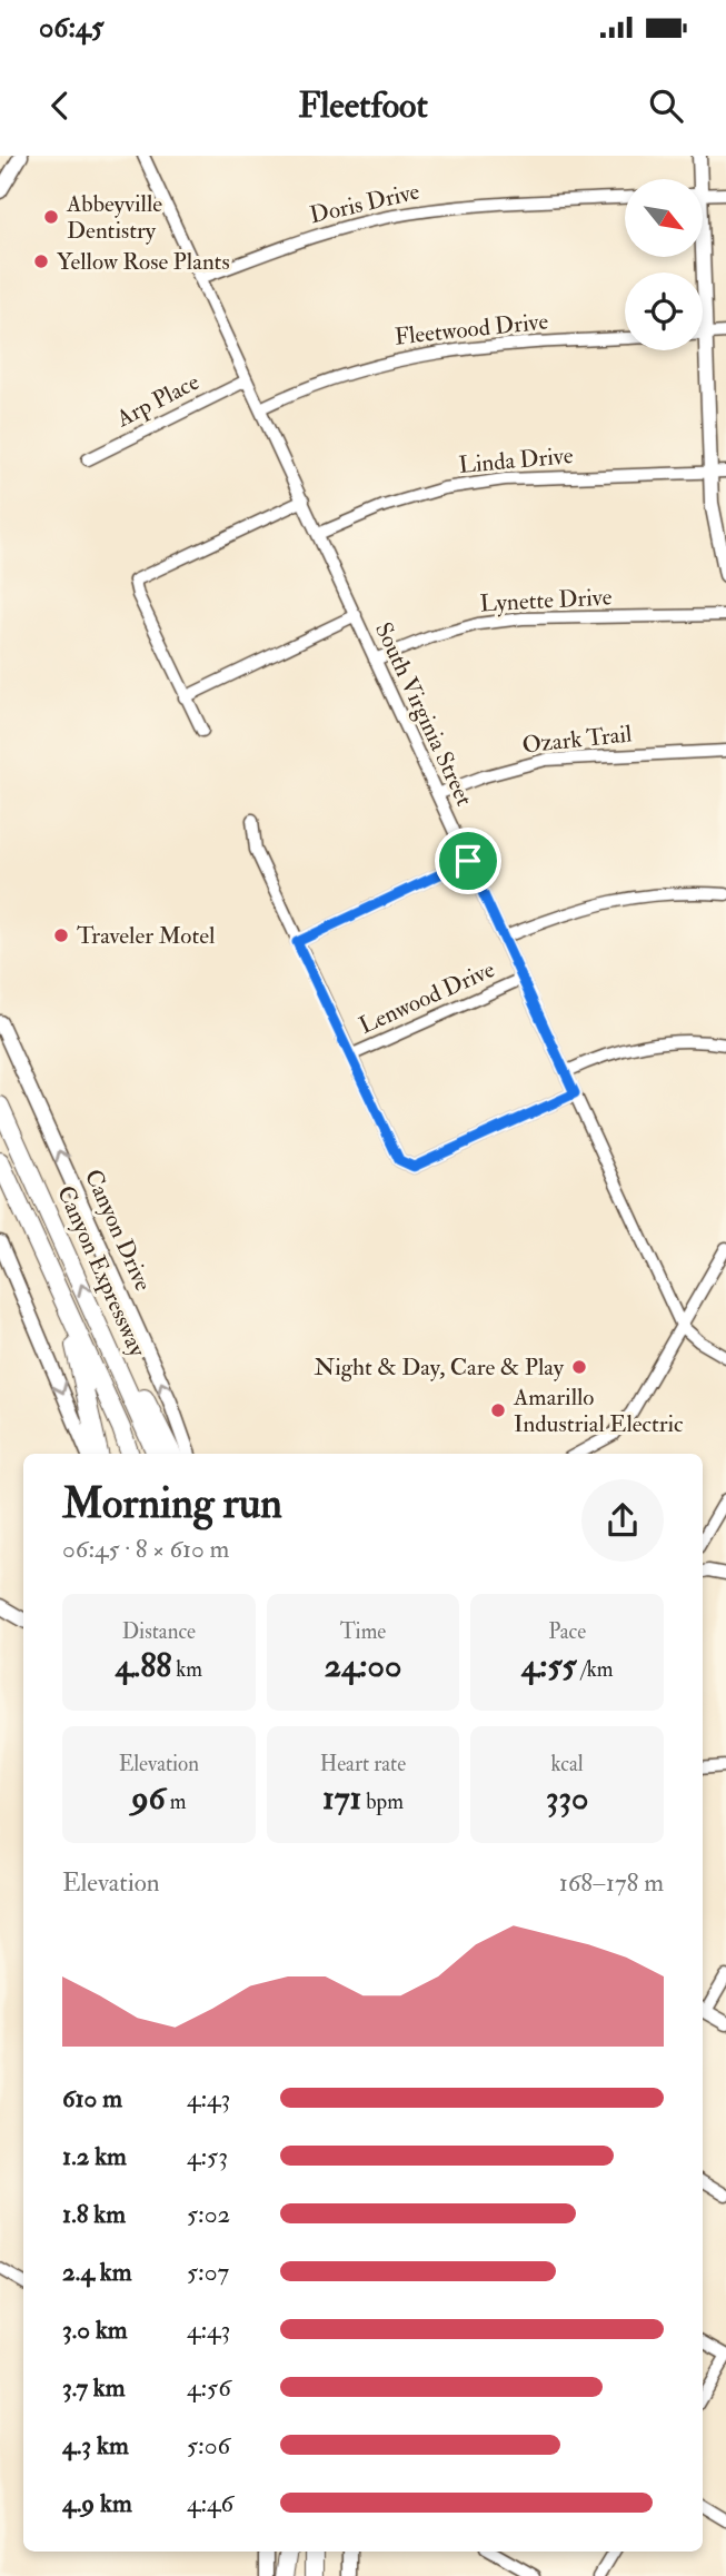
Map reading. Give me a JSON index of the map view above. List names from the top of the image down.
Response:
{
  "streets": {
    "highway": ["Canyon Expressway"],
    "main road": ["Canyon Drive"],
    "street": [
      "Doris Drive",
      "Fleetwood Drive",
      "Arp Place",
      "Linda Drive",
      "Lynette Drive",
      "South Virginia Street",
      "Ozark Trail",
      "Lenwood Drive"
    ]
  },
  "crossings": [
    ["Doris Drive", "South Virginia Street"],
    ["Fleetwood Drive", "South Virginia Street"],
    ["Arp Place", "South Virginia Street"],
    ["Linda Drive", "South Virginia Street"],
    ["Lynette Drive", "South Virginia Street"],
    ["South Virginia Street", "Ozark Trail"],
    ["South Virginia Street", "Lenwood Drive"]
  ],
  "places": [
    "Abbeyville Dentistry",
    "Yellow Rose Plants",
    "Traveler Motel",
    "Night & Day, Care & Play",
    "Amarillo Industrial Electric"
  ],
  "north": "bottom right",
  "page": {
    "status": "06:45",
    "header": "Fleetfoot",
    "heading": ["Morning run", "06:45 · 8 × 610 m"],
    "stats": [
      ["Distance", "4.88 km"],
      ["Time", "24:00"],
      ["Pace", "4:55 /km"],
      ["Elevation", "96 m"],
      ["Heart rate", "171 bpm"],
      ["kcal", "330"]
    ],
    "chart": ["Elevation", "168–178 m"],
    "list": [
      {
        "name": "610 m",
        "note": "4:43"
      },
      {
        "name": "1.2 km",
        "note": "4:53"
      },
      {
        "name": "1.8 km",
        "note": "5:02"
      },
      {
        "name": "2.4 km",
        "note": "5:07"
      },
      {
        "name": "3.0 km",
        "note": "4:43"
      },
      {
        "name": "3.7 km",
        "note": "4:56"
      },
      {
        "name": "4.3 km",
        "note": "5:06"
      },
      {
        "name": "4.9 km",
        "note": "4:46"
      }
    ]
  }
}
